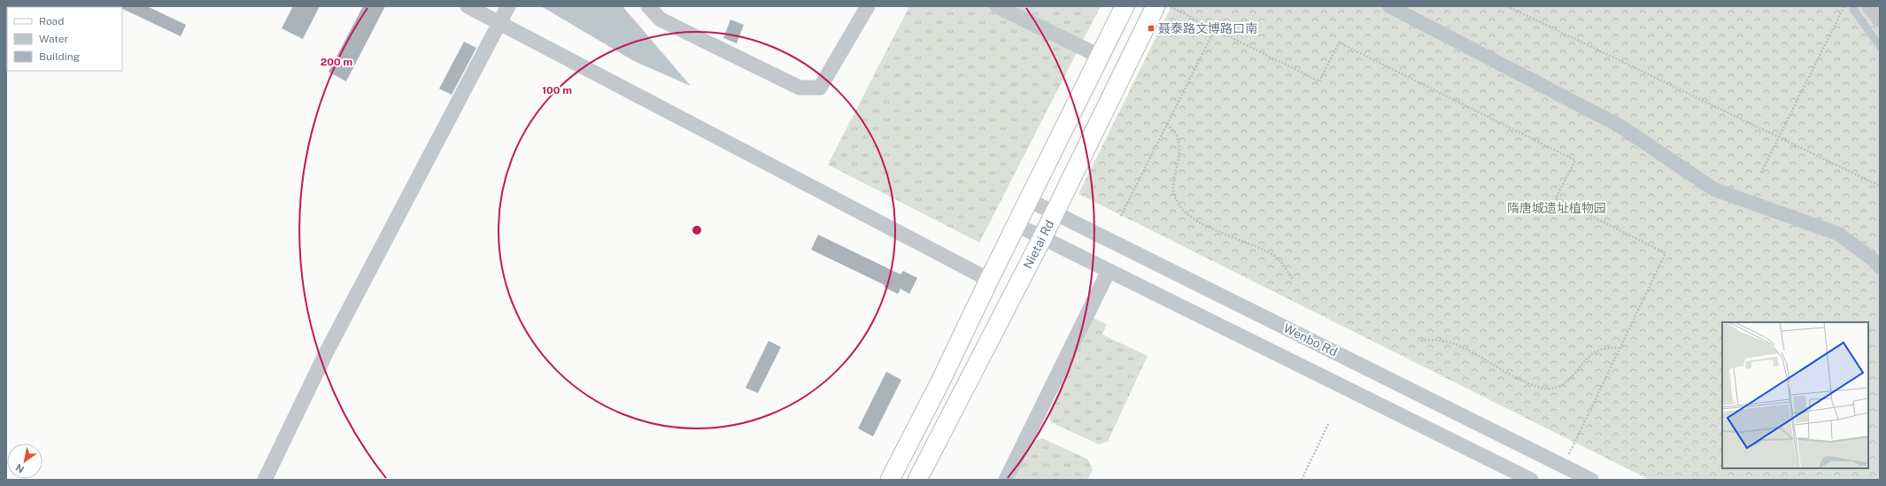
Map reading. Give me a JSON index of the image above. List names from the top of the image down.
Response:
{
  "streets": {
    "main road": ["Nietai Rd"],
    "street": ["Wenbo Rd"]
  },
  "crossings": [
    ["Nietai Rd", "Wenbo Rd"]
  ],
  "parks": ["隋唐城遗址植物园"],
  "places": {
    "transit": ["聂泰路文博路口南"]
  },
  "legend": ["Road", "Water", "Building"],
  "north": "bottom left",
  "rings": ["200 m", "100 m"]
}
